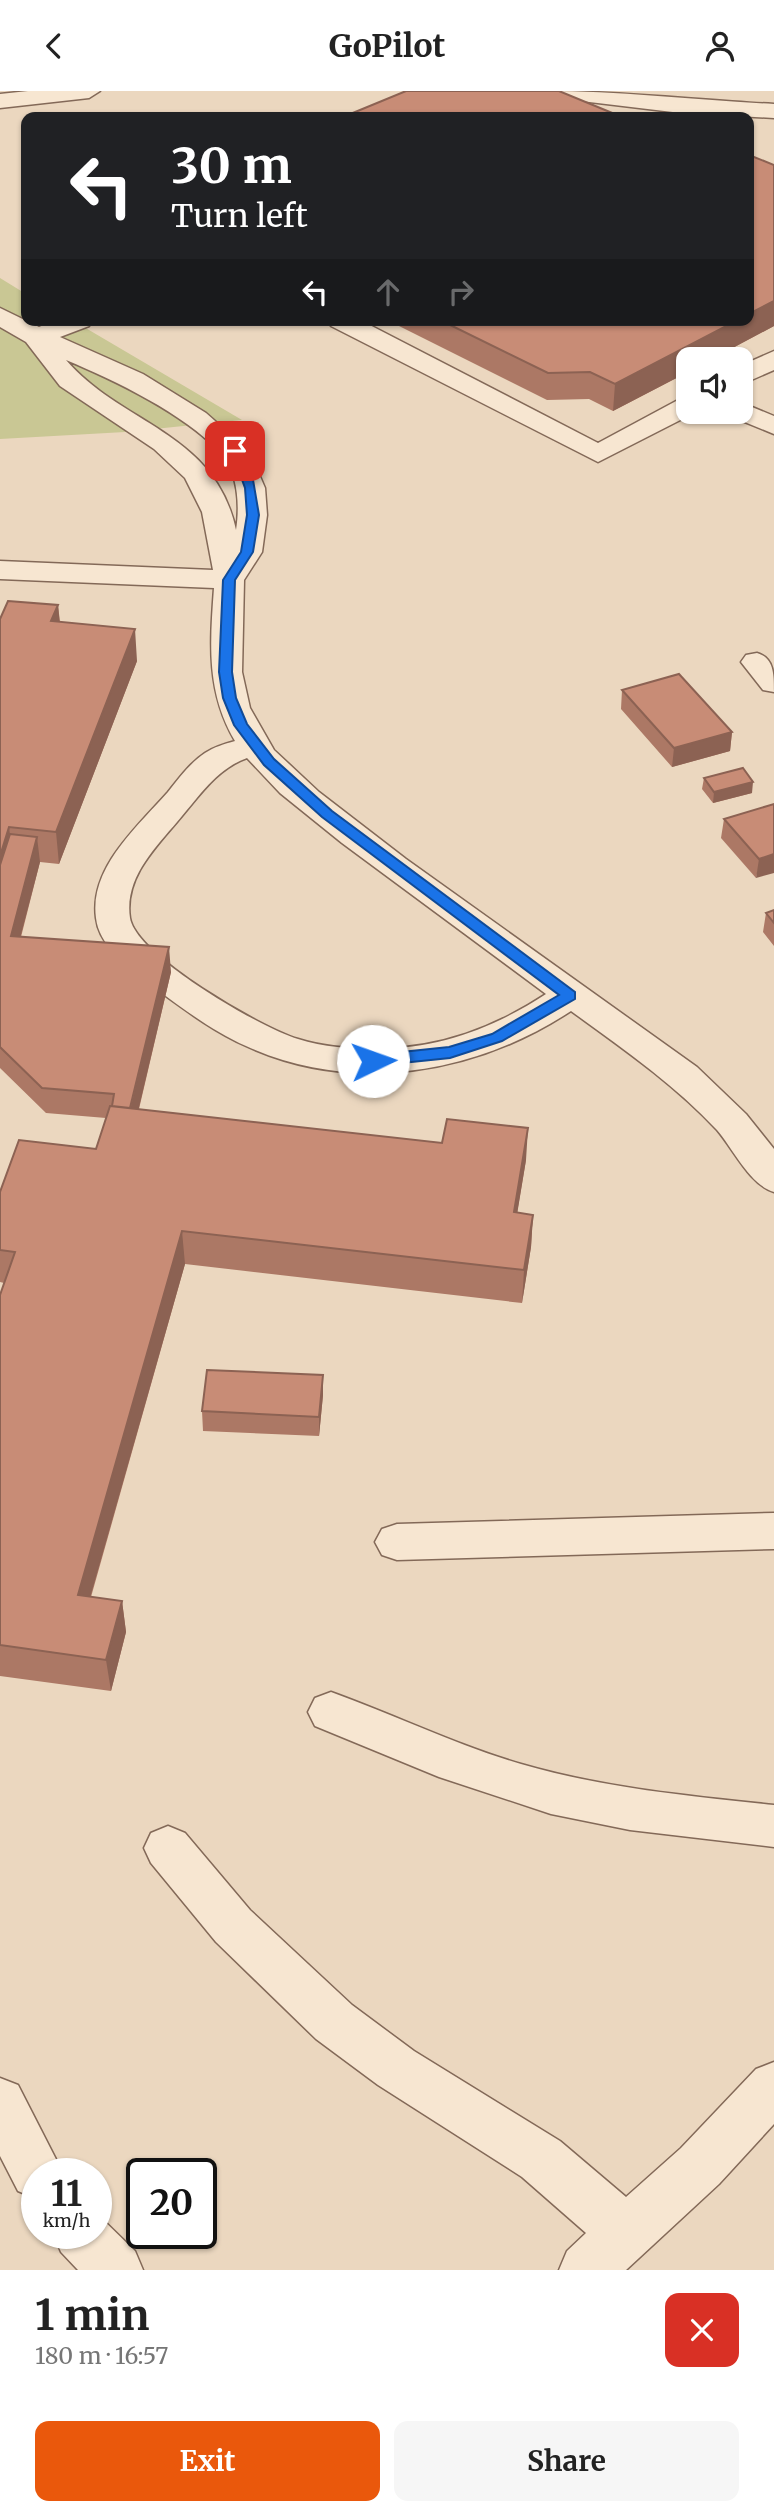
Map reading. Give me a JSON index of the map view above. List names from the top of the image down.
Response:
{
  "page": {
    "header": "GoPilot",
    "turn": ["30 m", "Turn left"],
    "speed": "11 km/h",
    "limit": "20",
    "heading": ["1 min", "180 m · 16:57"],
    "buttons": ["Exit", "Share"]
  }
}
